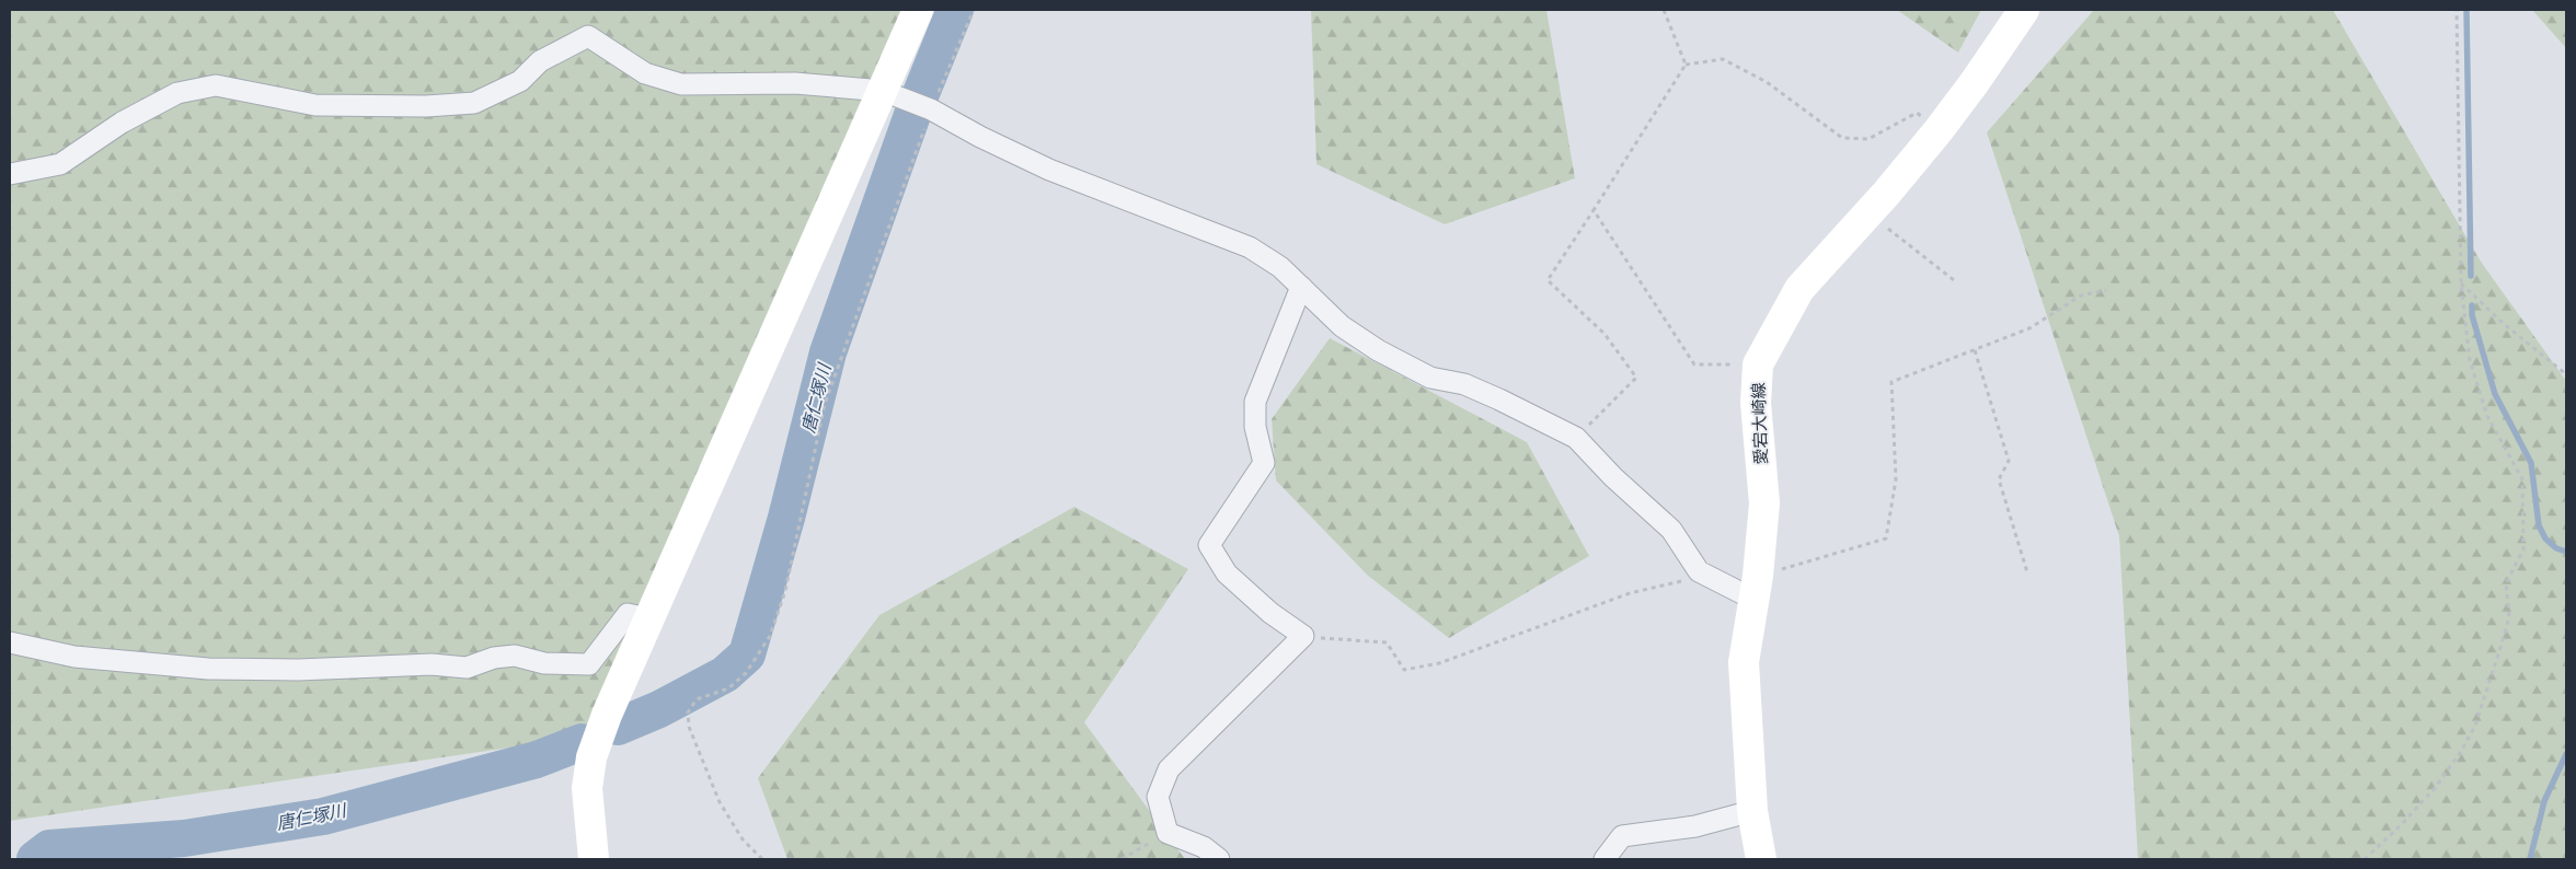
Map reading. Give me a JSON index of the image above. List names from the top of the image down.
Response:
{
  "streets": {
    "street": ["愛宕大崎線"]
  },
  "water": ["唐仁塚川"]
}
